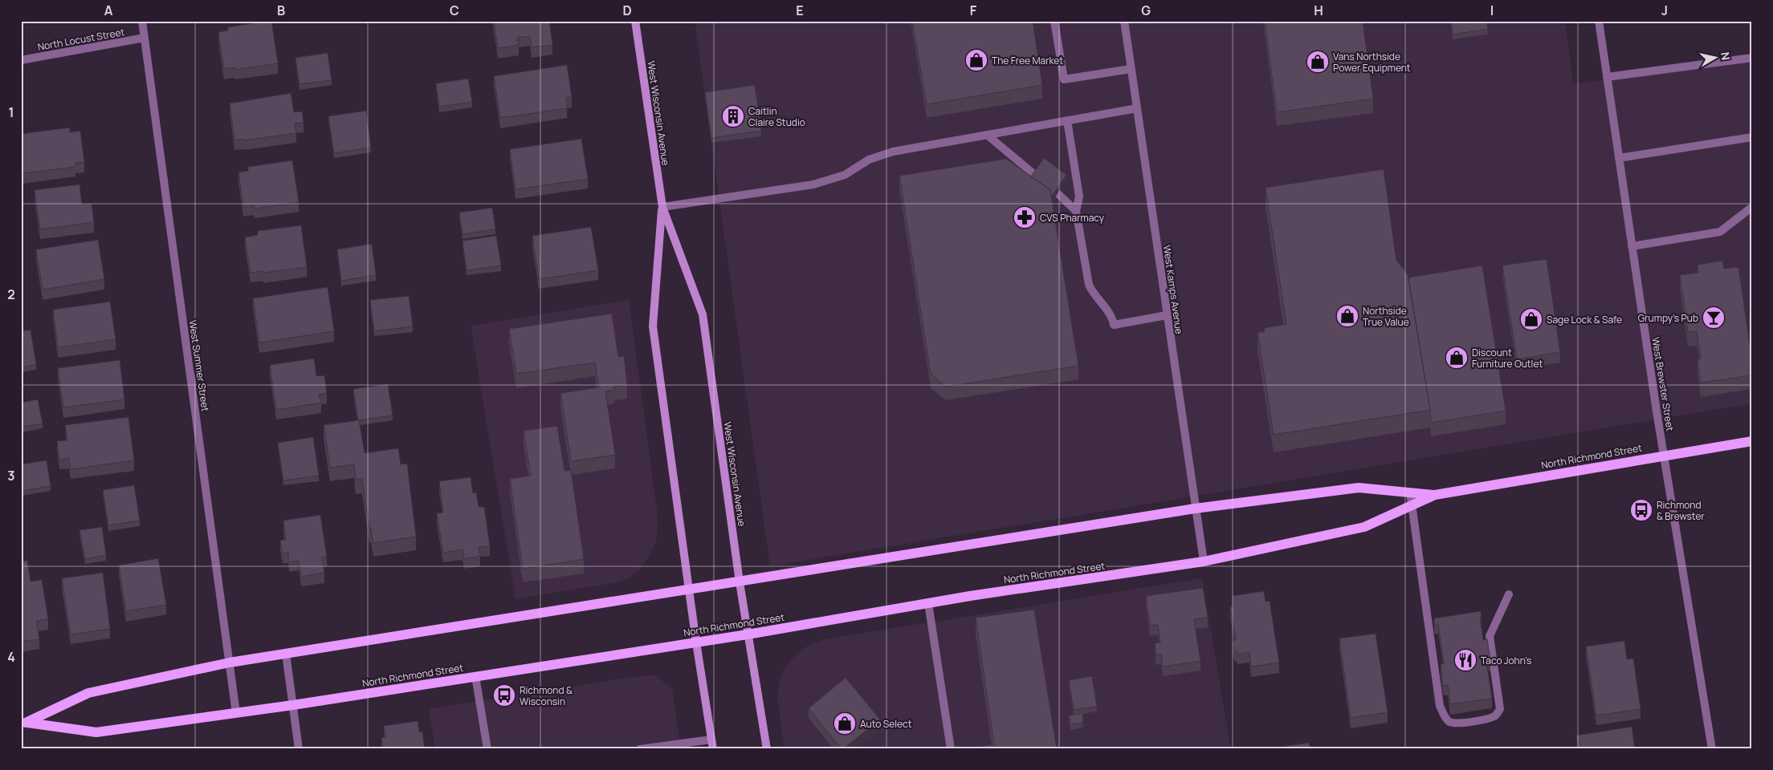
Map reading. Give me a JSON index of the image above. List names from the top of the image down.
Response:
{
  "streets": {
    "main road": ["West Wisconsin Avenue", "North Richmond Street"],
    "street": [
      "North Locust Street",
      "West Kamps Avenue",
      "West Summer Street",
      "West Brewster Street"
    ]
  },
  "crossings": [
    ["North Locust Street", "West Summer Street"],
    ["West Wisconsin Avenue", "North Richmond Street"],
    ["West Kamps Avenue", "North Richmond Street"],
    ["West Summer Street", "North Richmond Street"],
    ["West Brewster Street", "North Richmond Street"]
  ],
  "places": {
    "shop": [
      "The Free Market",
      "Vans Northside Power Equipment",
      "Northside True Value",
      "Sage Lock & Safe",
      "Discount Furniture Outlet",
      "Auto Select"
    ],
    "building": ["Caitlin Claire Studio"],
    "pharmacy": ["CVS Pharmacy"],
    "bar": ["Grumpy's Pub"],
    "bus stop": ["Richmond & Brewster", "Richmond & Wisconsin"],
    "restaurant": ["Taco John's"]
  },
  "north": "right",
  "grid": {
    "columns": [
      "A",
      "B",
      "C",
      "D",
      "E",
      "F",
      "G",
      "H",
      "I",
      "J"
    ],
    "rows": [
      "1",
      "2",
      "3",
      "4"
    ]
  }
}
